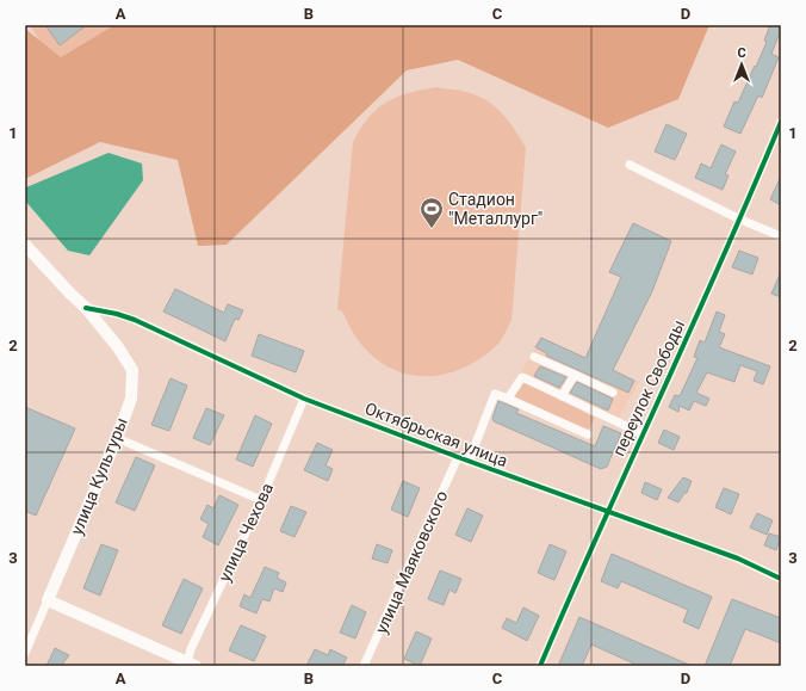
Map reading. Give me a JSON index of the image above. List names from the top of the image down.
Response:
{
  "streets": {
    "main road": ["улица Культуры"],
    "street": [
      "переулок Свободы",
      "Октябрьская улица",
      "улица Чехова",
      "улица Маяковского"
    ]
  },
  "crossings": [
    ["переулок Свободы", "Октябрьская улица"],
    ["Октябрьская улица", "улица Культуры"],
    ["Октябрьская улица", "улица Чехова"],
    ["Октябрьская улица", "улица Маяковского"]
  ],
  "places": {
    "sports": ["Стадион \"Металлург\""]
  },
  "north": "top",
  "grid": {
    "columns": [
      "A",
      "B",
      "C",
      "D"
    ],
    "rows": ["1", "2", "3"]
  }
}
